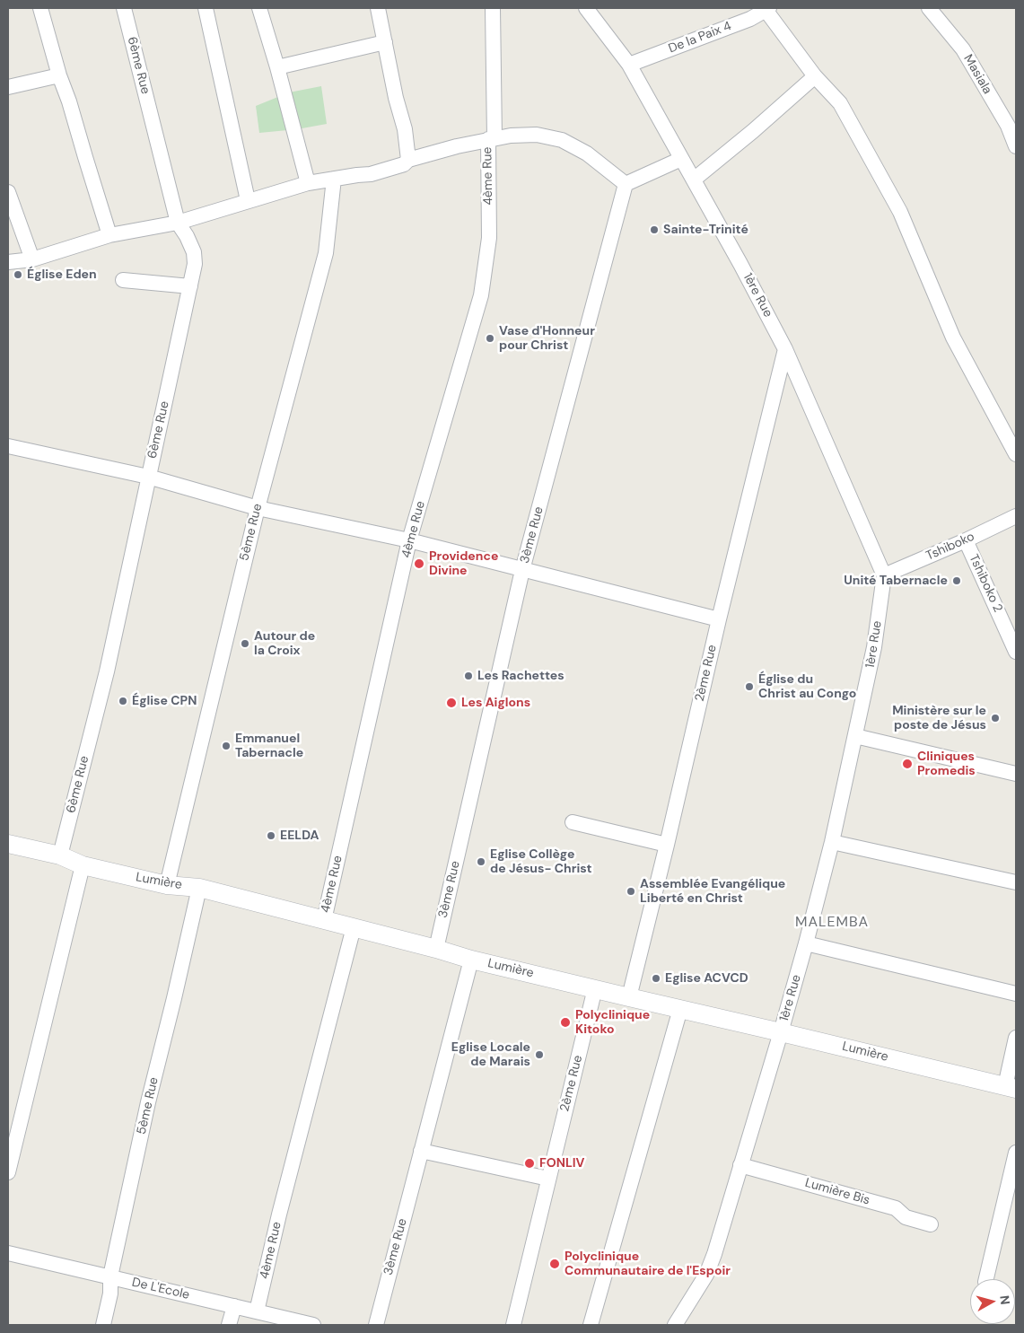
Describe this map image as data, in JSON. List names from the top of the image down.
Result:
{
  "streets": {
    "street": [
      "De la Paix 4",
      "6ème Rue",
      "Masiala",
      "4ème Rue",
      "1ère Rue",
      "5ème Rue",
      "3ème Rue",
      "Tshiboko",
      "Tshiboko 2",
      "2ème Rue",
      "Lumière",
      "Lumière Bis",
      "De L'Ecole"
    ]
  },
  "crossings": [
    ["De la Paix 4", "1ère Rue"],
    ["6ème Rue", "Lumière"],
    ["4ème Rue", "Lumière"],
    ["4ème Rue", "De L'Ecole"],
    ["1ère Rue", "Tshiboko"],
    ["1ère Rue", "2ème Rue"],
    ["1ère Rue", "Lumière"],
    ["1ère Rue", "Lumière Bis"],
    ["5ème Rue", "Lumière"],
    ["5ème Rue", "De L'Ecole"],
    ["3ème Rue", "Lumière"],
    ["Tshiboko", "Tshiboko 2"],
    ["2ème Rue", "Lumière"]
  ],
  "districts": ["MALEMBA"],
  "places": [
    "Sainte-Trinité",
    "Église Eden",
    "Vase d'Honneur pour Christ",
    "Providence Divine",
    "Unité Tabernacle",
    "Autour de la Croix",
    "Les Rachettes",
    "Église du Christ au Congo",
    "Église CPN",
    "Les Aiglons",
    "Ministère sur le poste de Jésus",
    "Emmanuel Tabernacle",
    "Cliniques Promedis",
    "EELDA",
    "Eglise Collège de Jésus- Christ",
    "Assemblée Evangélique Liberté en Christ",
    "Eglise ACVCD",
    "Polyclinique Kitoko",
    "Eglise Locale de Marais",
    "FONLIV",
    "Polyclinique Communautaire de l'Espoir"
  ],
  "north": "right"
}
